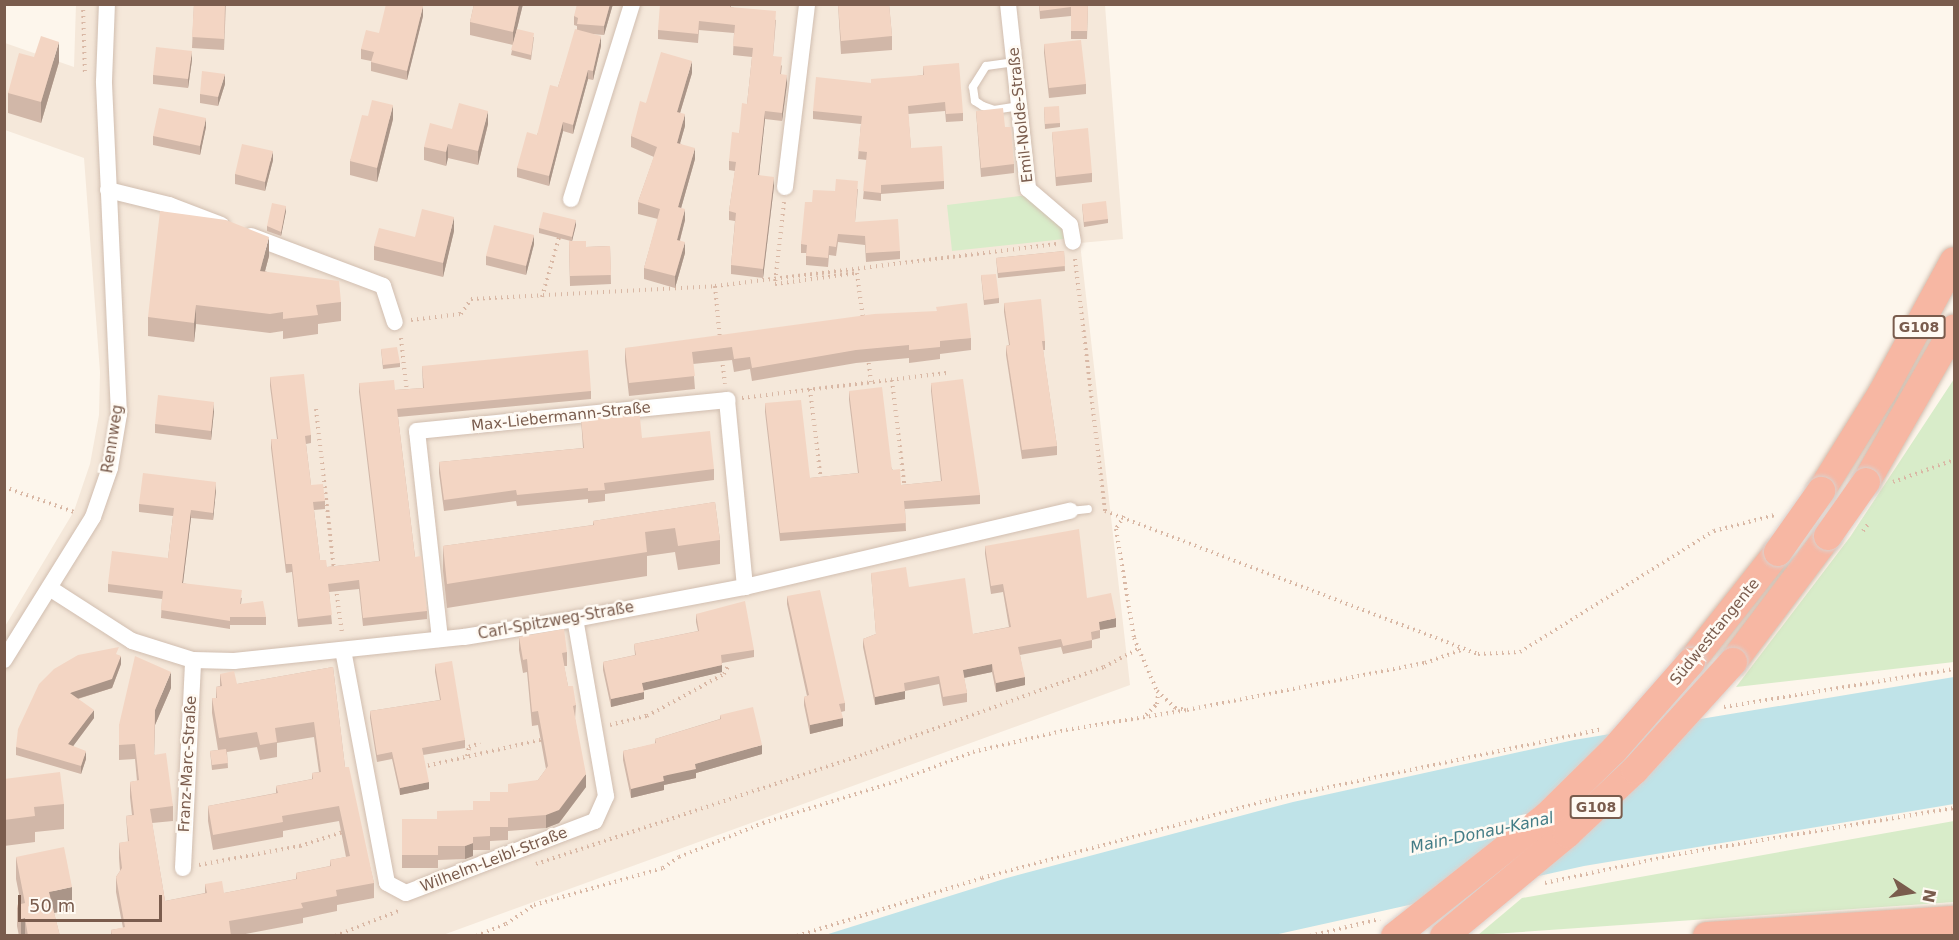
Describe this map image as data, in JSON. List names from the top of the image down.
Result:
{
  "streets": {
    "highway": ["G108", "Südwesttangente"],
    "street": [
      "Emil-Nolde-Straße",
      "Max-Liebermann-Straße",
      "Rennweg",
      "Carl-Spitzweg-Straße",
      "Franz-Marc-Straße",
      "Wilhelm-Leibl-Straße"
    ]
  },
  "crossings": [
    ["Rennweg", "Carl-Spitzweg-Straße"],
    ["Carl-Spitzweg-Straße", "Franz-Marc-Straße"],
    ["Carl-Spitzweg-Straße", "Wilhelm-Leibl-Straße"]
  ],
  "water": ["Main-Donau-Kanal"],
  "scale_bar": "50 m",
  "north": "right"
}
